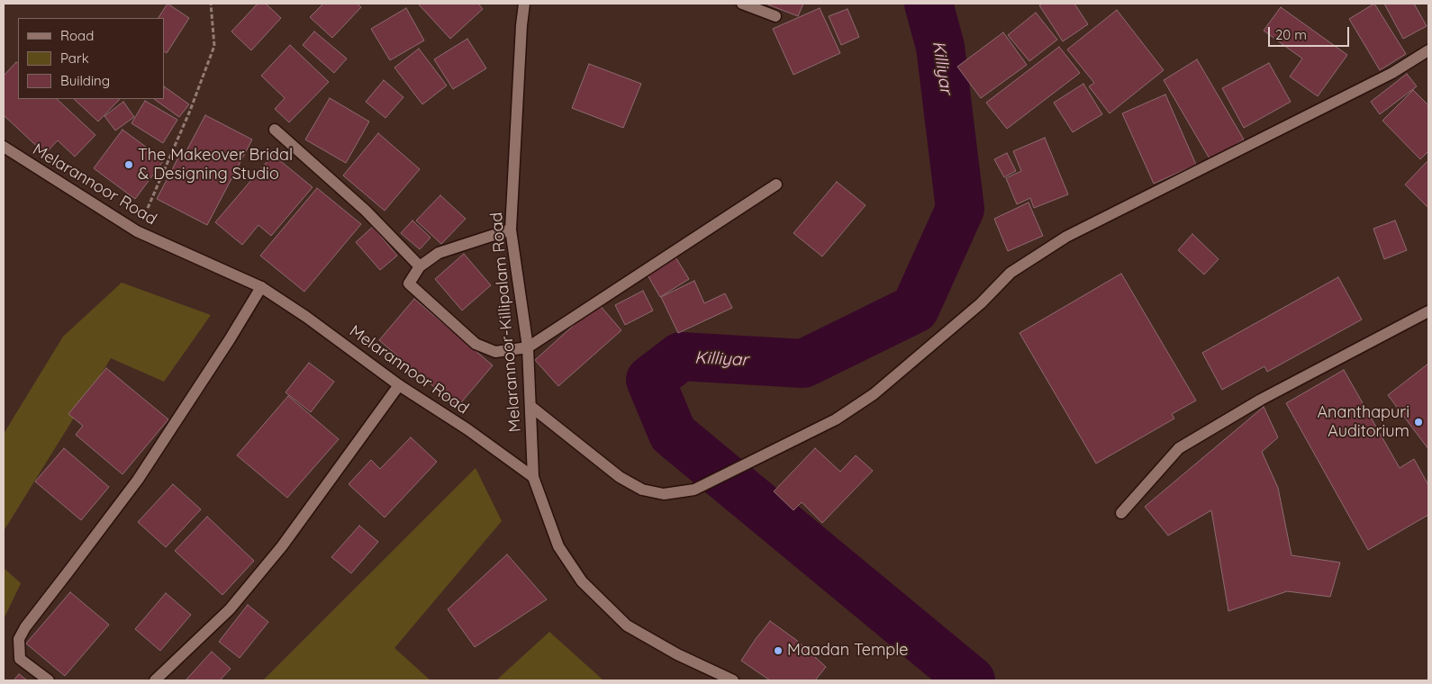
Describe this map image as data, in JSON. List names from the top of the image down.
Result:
{
  "streets": {
    "street": ["Melarannoor Road", "Melarannoor-Killipalam Road"]
  },
  "crossings": [
    ["Melarannoor Road", "Melarannoor-Killipalam Road"]
  ],
  "water": ["Killiyar"],
  "places": ["The Makeover Bridal & Designing Studio", "Ananthapuri Auditorium", "Maadan Temple"],
  "legend": ["Road", "Park", "Building"],
  "scale_bar": "20 m"
}
